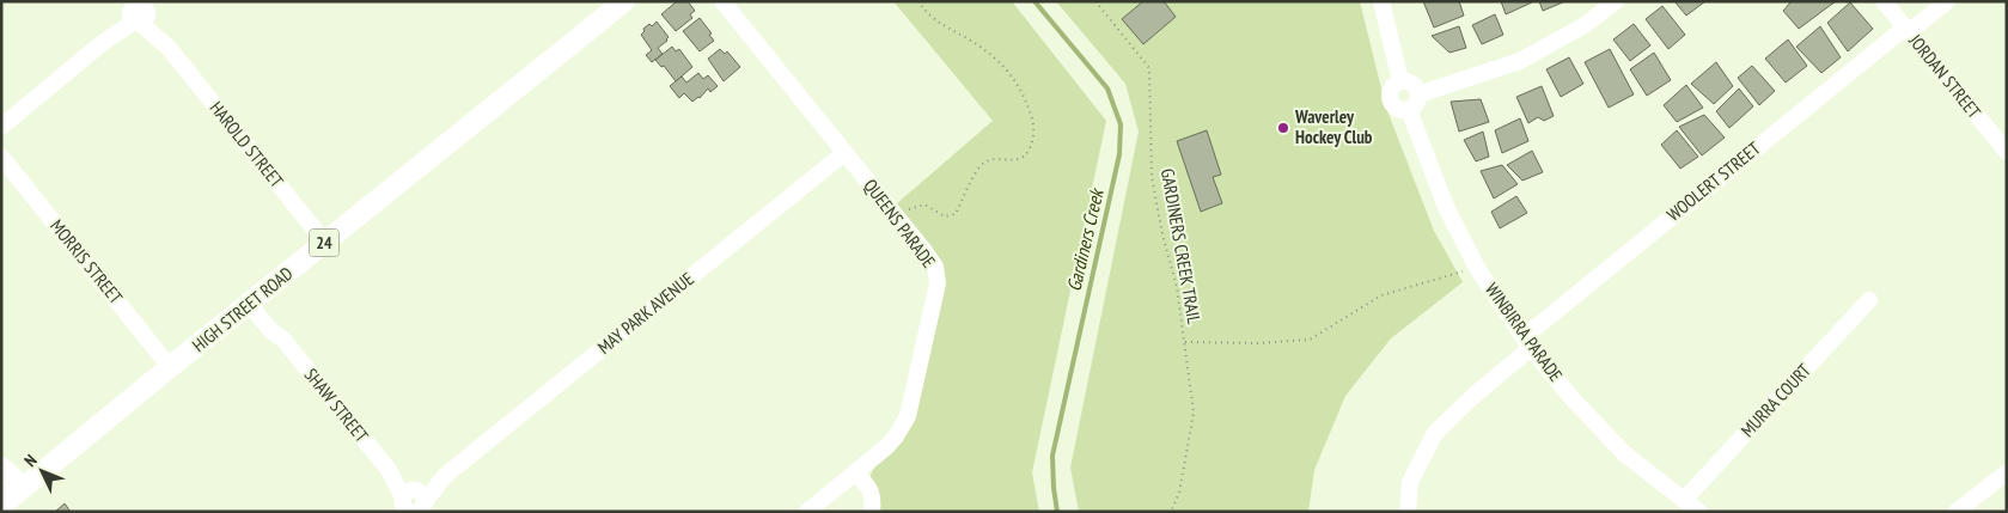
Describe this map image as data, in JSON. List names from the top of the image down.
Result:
{
  "streets": {
    "main road": ["24", "HIGH STREET ROAD"],
    "street": [
      "JORDAN STREET",
      "HAROLD STREET",
      "WOOLERT STREET",
      "QUEENS PARADE",
      "MORRIS STREET",
      "MAY PARK AVENUE",
      "WINBIRRA PARADE",
      "MURRA COURT",
      "SHAW STREET"
    ],
    "path": ["GARDINERS CREEK TRAIL"]
  },
  "crossings": [
    ["JORDAN STREET", "WOOLERT STREET"],
    ["HAROLD STREET", "HIGH STREET ROAD"],
    ["WOOLERT STREET", "WINBIRRA PARADE"],
    ["QUEENS PARADE", "MAY PARK AVENUE"],
    ["MORRIS STREET", "HIGH STREET ROAD"],
    ["HIGH STREET ROAD", "SHAW STREET"],
    ["MAY PARK AVENUE", "SHAW STREET"],
    ["WINBIRRA PARADE", "MURRA COURT"]
  ],
  "water": ["Gardiners Creek"],
  "places": ["Waverley Hockey Club"],
  "north": "top left"
}
